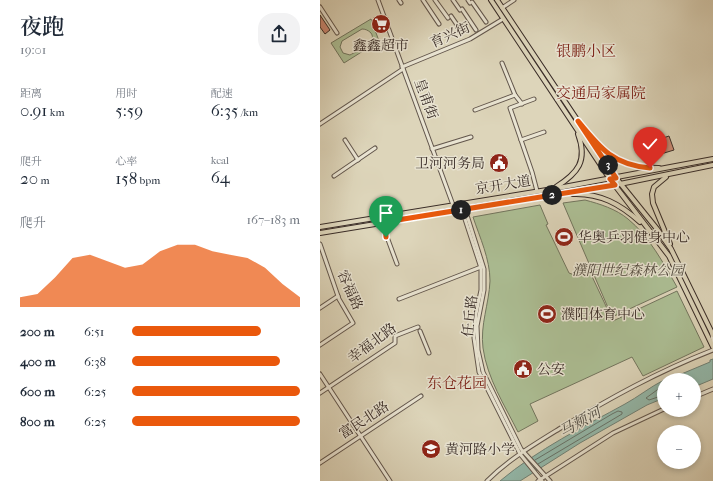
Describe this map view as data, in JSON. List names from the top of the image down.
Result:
{
  "streets": {
    "main road": ["京开大道"],
    "street": [
      "育兴街",
      "皇甫街",
      "容福路",
      "任丘路",
      "幸福北路",
      "富民北路"
    ]
  },
  "crossings": [
    ["育兴街", "皇甫街"],
    ["皇甫街", "京开大道"],
    ["京开大道", "任丘路"]
  ],
  "districts": ["银鹏小区", "交通局家属院", "东仓花园"],
  "water": ["马颊河"],
  "parks": ["濮阳世纪森林公园"],
  "places": {
    "supermarket": ["鑫鑫超市"],
    "public building": ["卫河河务局", "公安"],
    "sports": ["华奥乒羽健身中心", "濮阳体育中心"],
    "school or university": ["黄河路小学"]
  },
  "page": {
    "heading": ["夜跑", "19:01"],
    "stats": [
      ["距离", "0.91 km"],
      ["用时", "5:59"],
      ["配速", "6:35 /km"],
      ["爬升", "20 m"],
      ["心率", "158 bpm"],
      ["kcal", "64"]
    ],
    "pins": ["3", "2", "1"],
    "chart": ["爬升", "167–183 m"],
    "list": [
      {
        "name": "200 m",
        "note": "6:51"
      },
      {
        "name": "400 m",
        "note": "6:38"
      },
      {
        "name": "600 m",
        "note": "6:25"
      },
      {
        "name": "800 m",
        "note": "6:25"
      }
    ],
    "map_buttons": ["+", "−"]
  }
}
